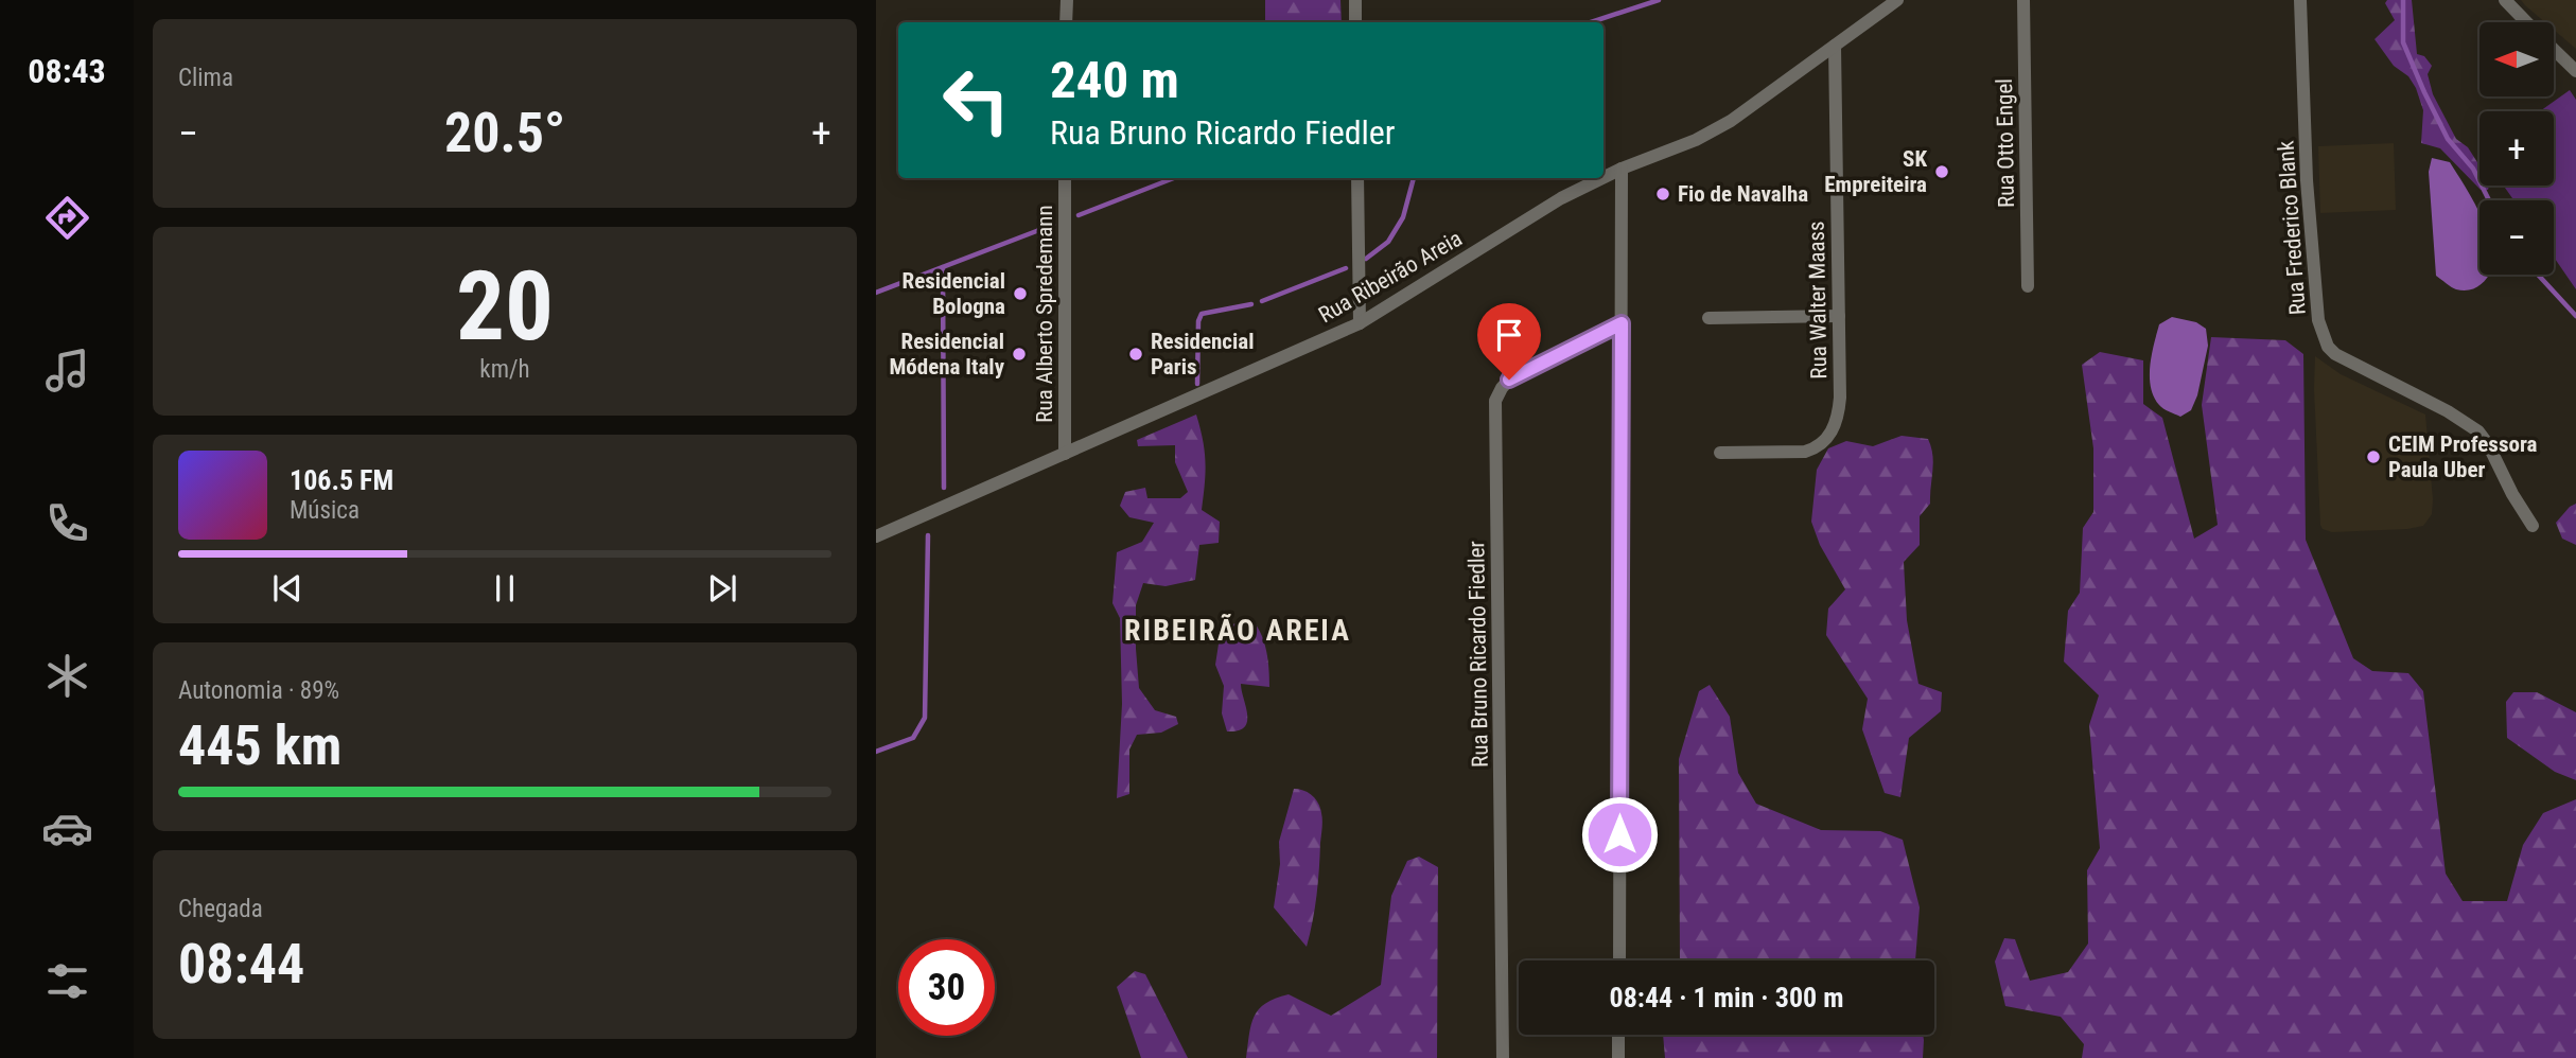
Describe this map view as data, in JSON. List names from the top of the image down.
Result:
{
  "streets": {
    "street": [
      "Rua Otto Engel",
      "Rua Frederico Blank",
      "Rua Ribeirão Areia",
      "Rua Walter Maass",
      "Rua Alberto Spredemann",
      "Rua Bruno Ricardo Fiedler"
    ]
  },
  "crossings": [
    ["Rua Ribeirão Areia", "Rua Walter Maass"],
    ["Rua Ribeirão Areia", "Rua Alberto Spredemann"]
  ],
  "districts": ["RIBEIRÃO AREIA"],
  "places": [
    "SK Empreiteira",
    "Fio de Navalha",
    "Residencial Bologna",
    "Residencial Módena Italy",
    "Residencial Paris",
    "CEIM Professora Paula Uber"
  ],
  "north": "left",
  "page": {
    "tabs": "08:43",
    "tile": [
      "Clima",
      ["20", "km/h"],
      ["Autonomia · 89%", "445 km"],
      ["Chegada", "08:44"]
    ],
    "map_buttons": ["+", "−"],
    "turn": ["240 m", "Rua Bruno Ricardo Fiedler"],
    "heat": ["−", "20.5°", "+"],
    "song": ["106.5 FM", "Música"],
    "limit": "30",
    "trip": "08:44 · 1 min · 300 m"
  }
}
